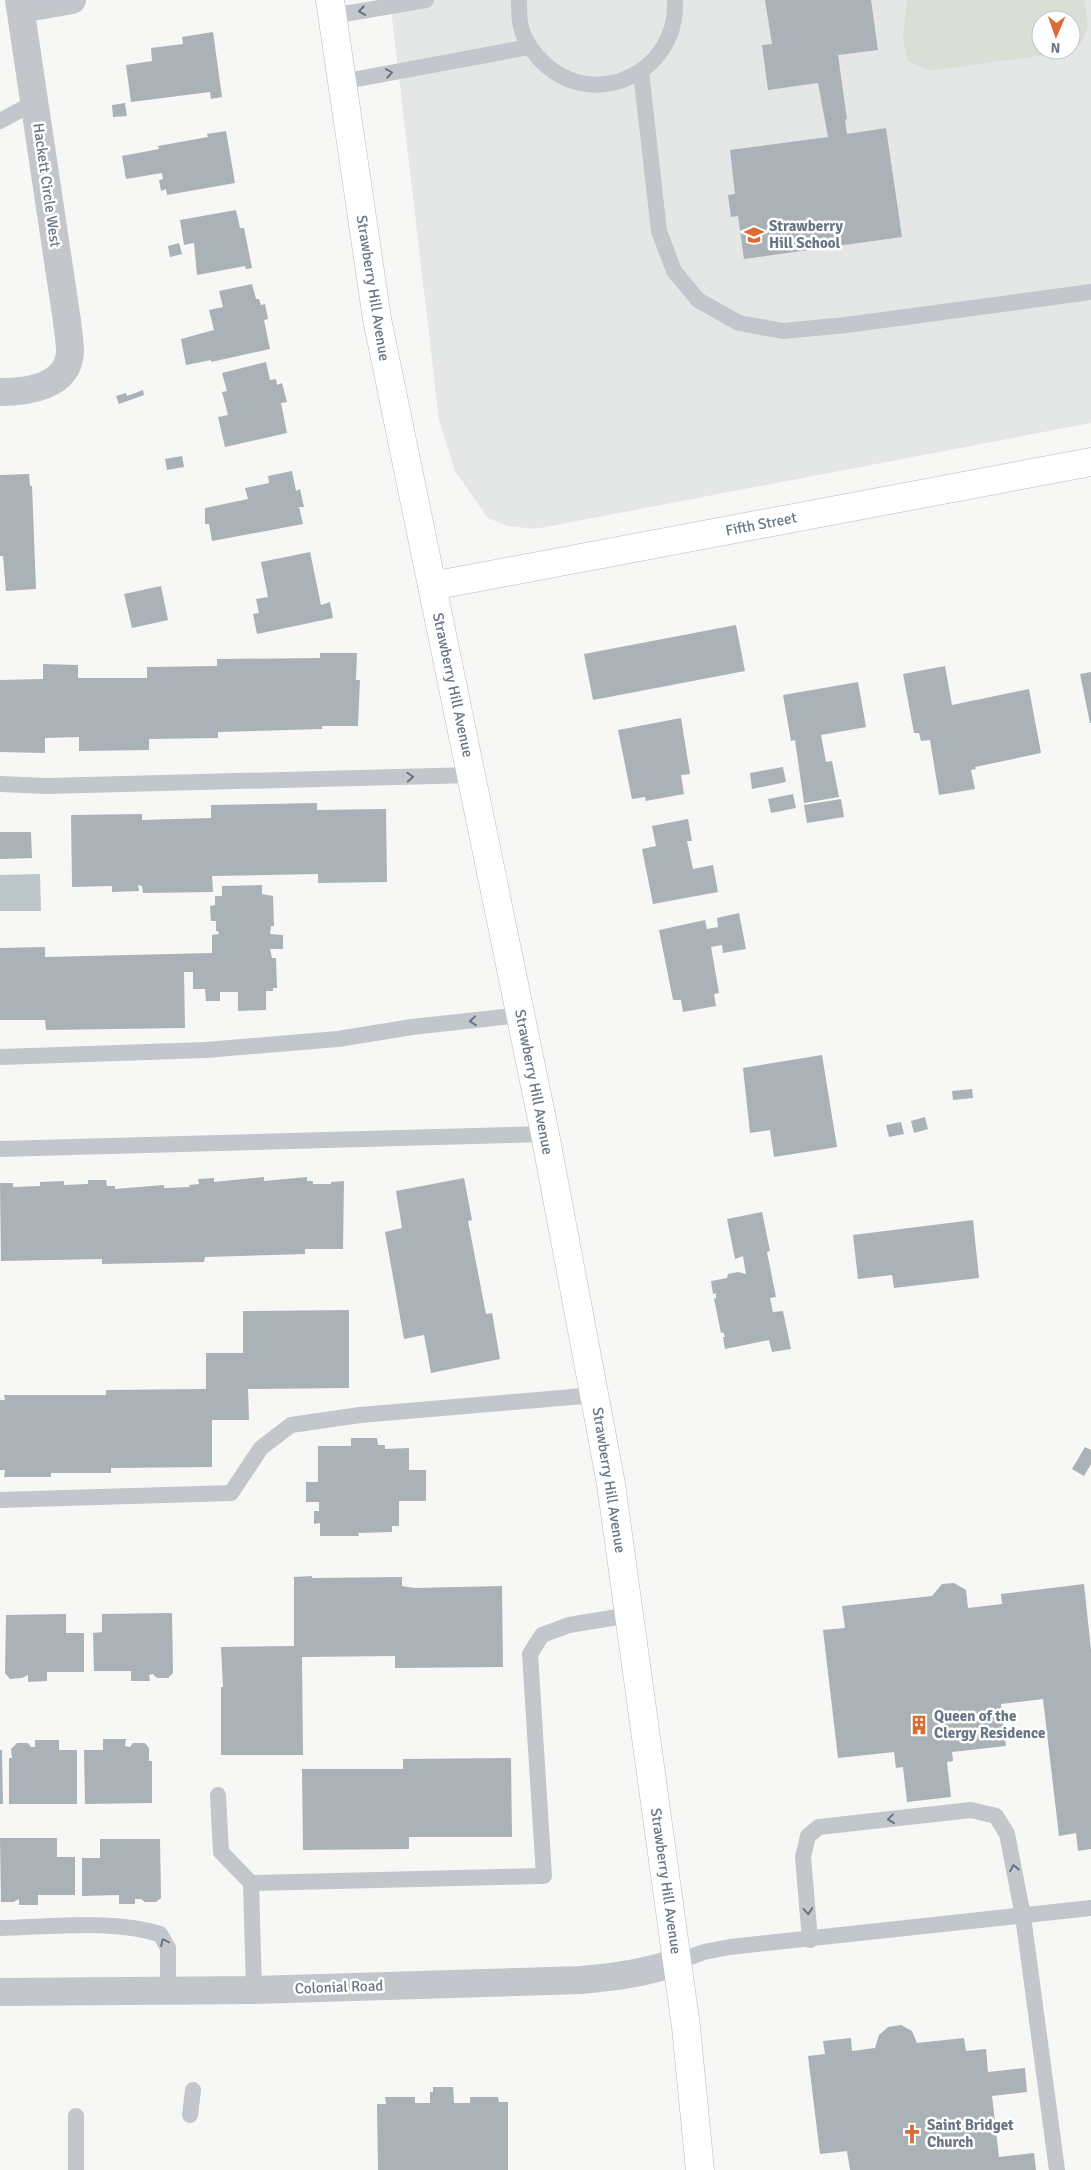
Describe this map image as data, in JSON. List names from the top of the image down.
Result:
{
  "streets": {
    "main road": ["Strawberry Hill Avenue", "Fifth Street"],
    "street": ["Hackett Circle West", "Colonial Road"]
  },
  "crossings": [
    ["Strawberry Hill Avenue", "Fifth Street"],
    ["Strawberry Hill Avenue", "Colonial Road"]
  ],
  "places": {
    "school or university": ["Strawberry Hill School"],
    "building": ["Queen of the Clergy Residence"],
    "church": ["Saint Bridget Church"]
  },
  "north": "bottom"
}
